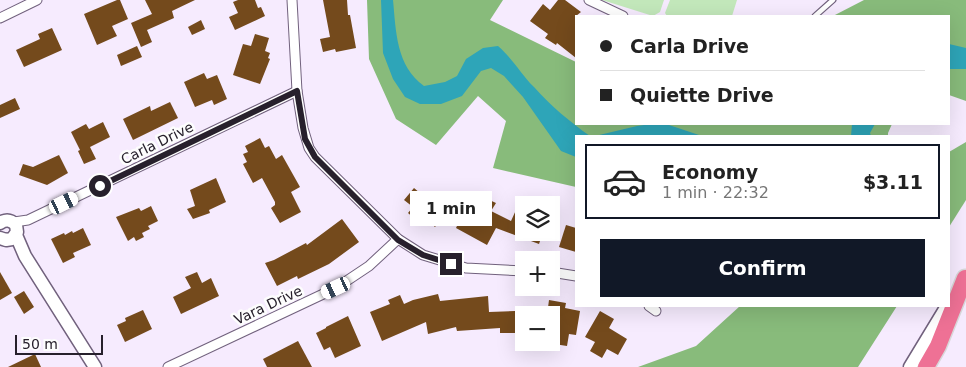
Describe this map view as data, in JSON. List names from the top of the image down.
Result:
{
  "streets": {
    "street": ["Carla Drive", "Vara Drive"]
  },
  "scale_bar": "50 m",
  "page": {
    "banner": ["Carla Drive", "Quiette Drive"],
    "list": [
      {
        "name": "Economy",
        "note": "1 min · 22:32",
        "value": "$3.11"
      }
    ],
    "bubble": "1 min",
    "map_buttons": ["+", "−"],
    "buttons": "Confirm",
    "scale": "50 m"
  }
}
